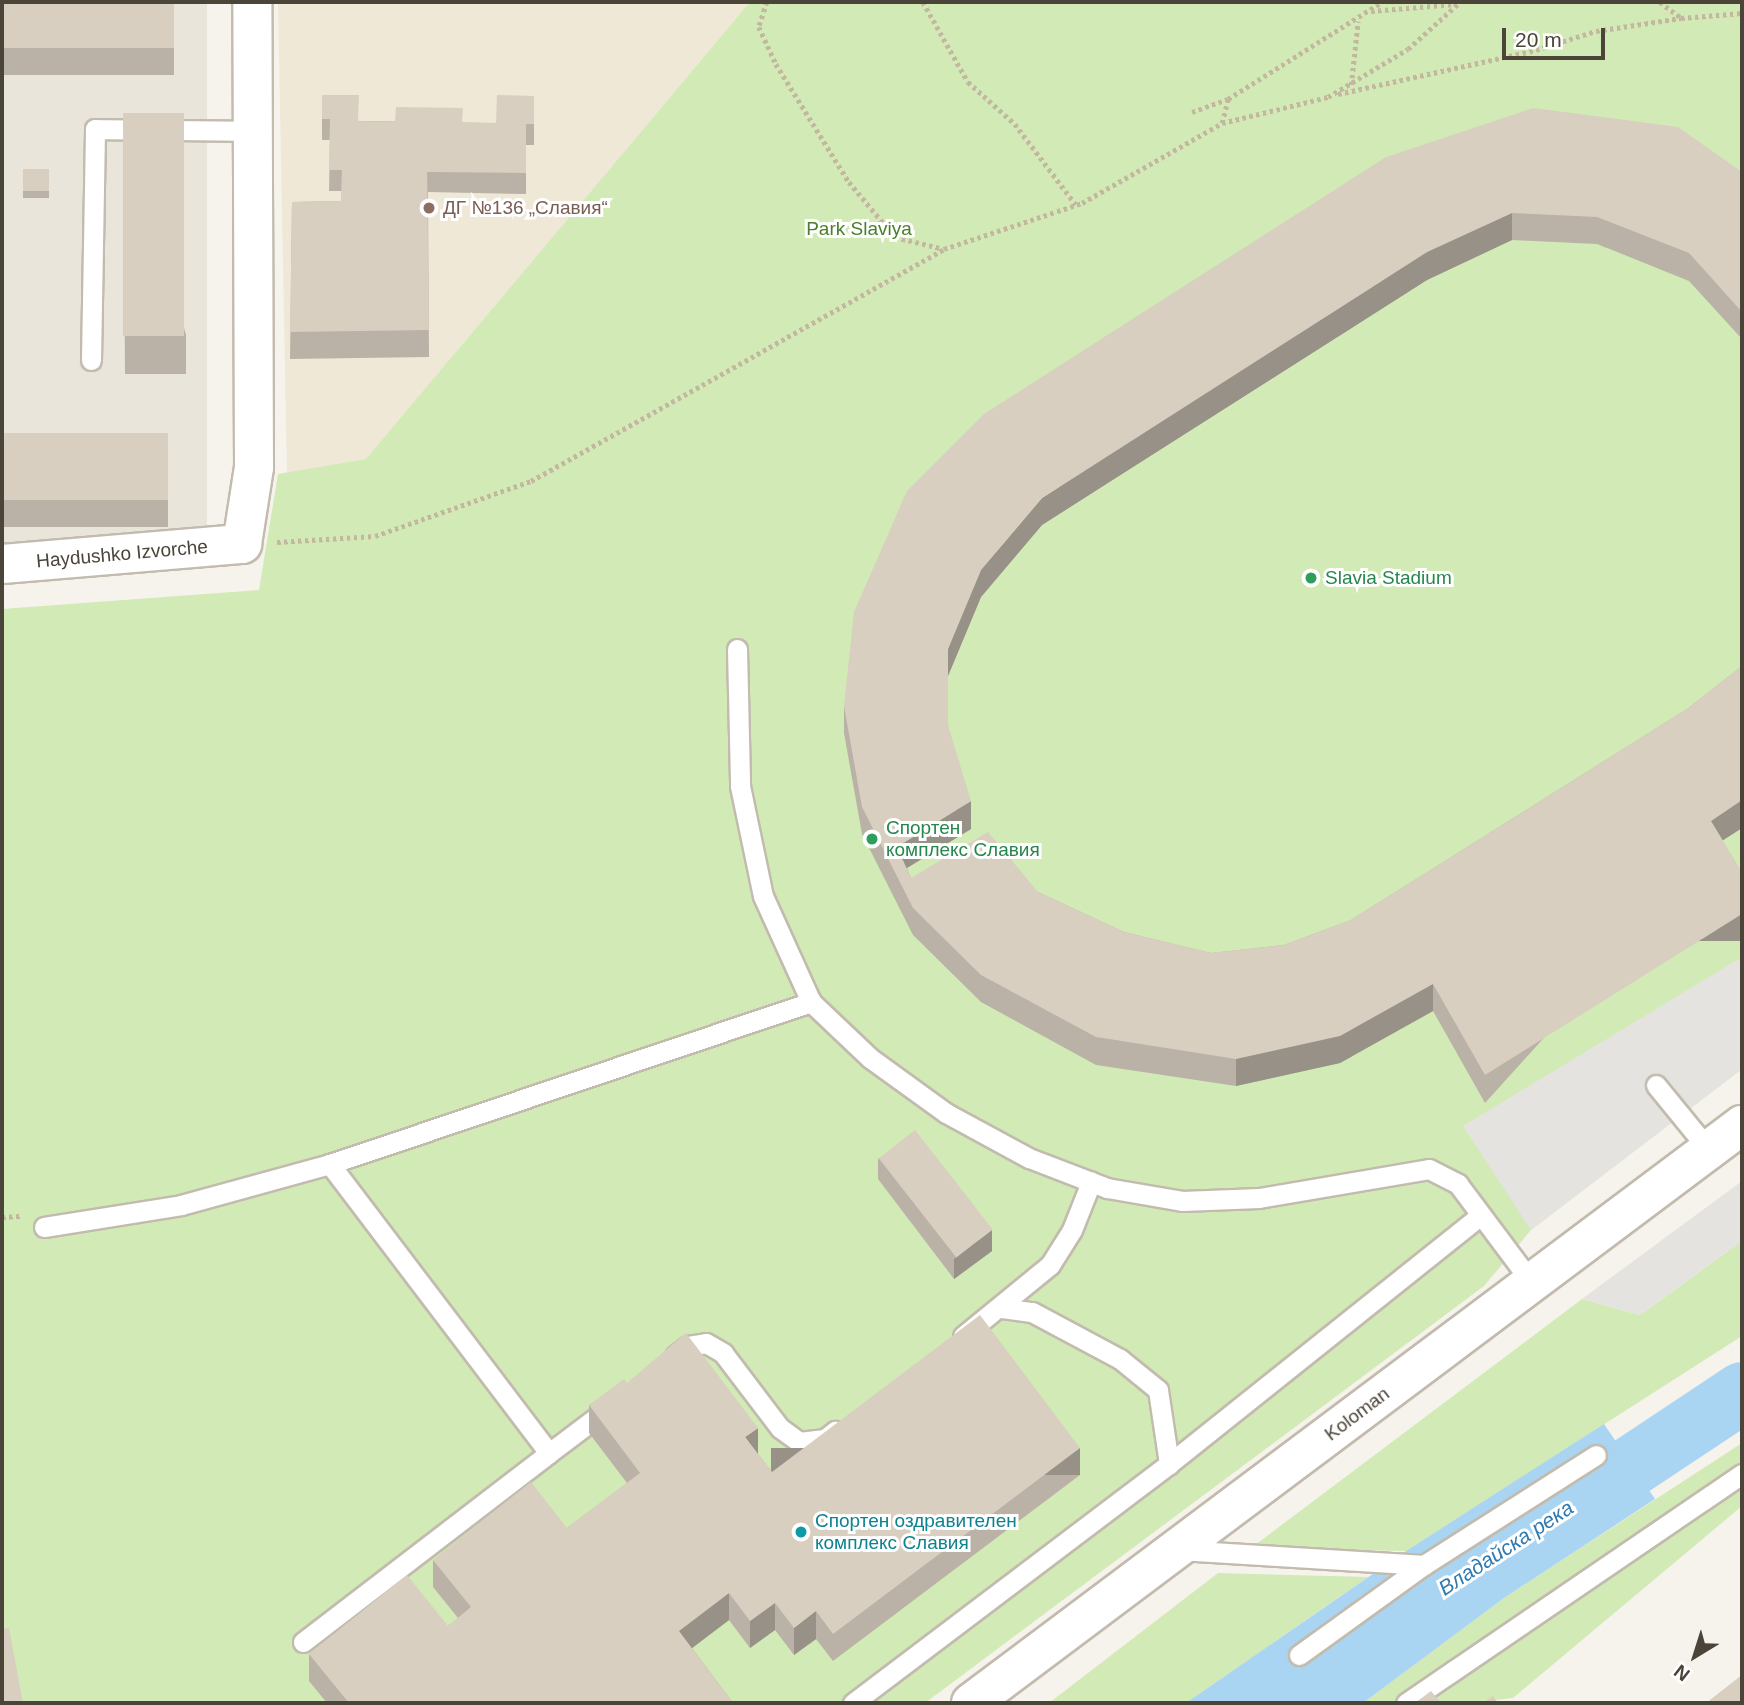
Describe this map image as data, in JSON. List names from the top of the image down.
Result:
{
  "streets": {
    "street": ["Haydushko Izvorche", "Koloman"]
  },
  "water": ["Владайска река"],
  "parks": ["Park Slaviya"],
  "places": [
    "ДГ №136 „Славия“",
    "Slavia Stadium",
    "Спортен комплекс Славия",
    "Спортен оздравителен комплекс Славия"
  ],
  "scale_bar": "20 m",
  "north": "bottom left"
}
